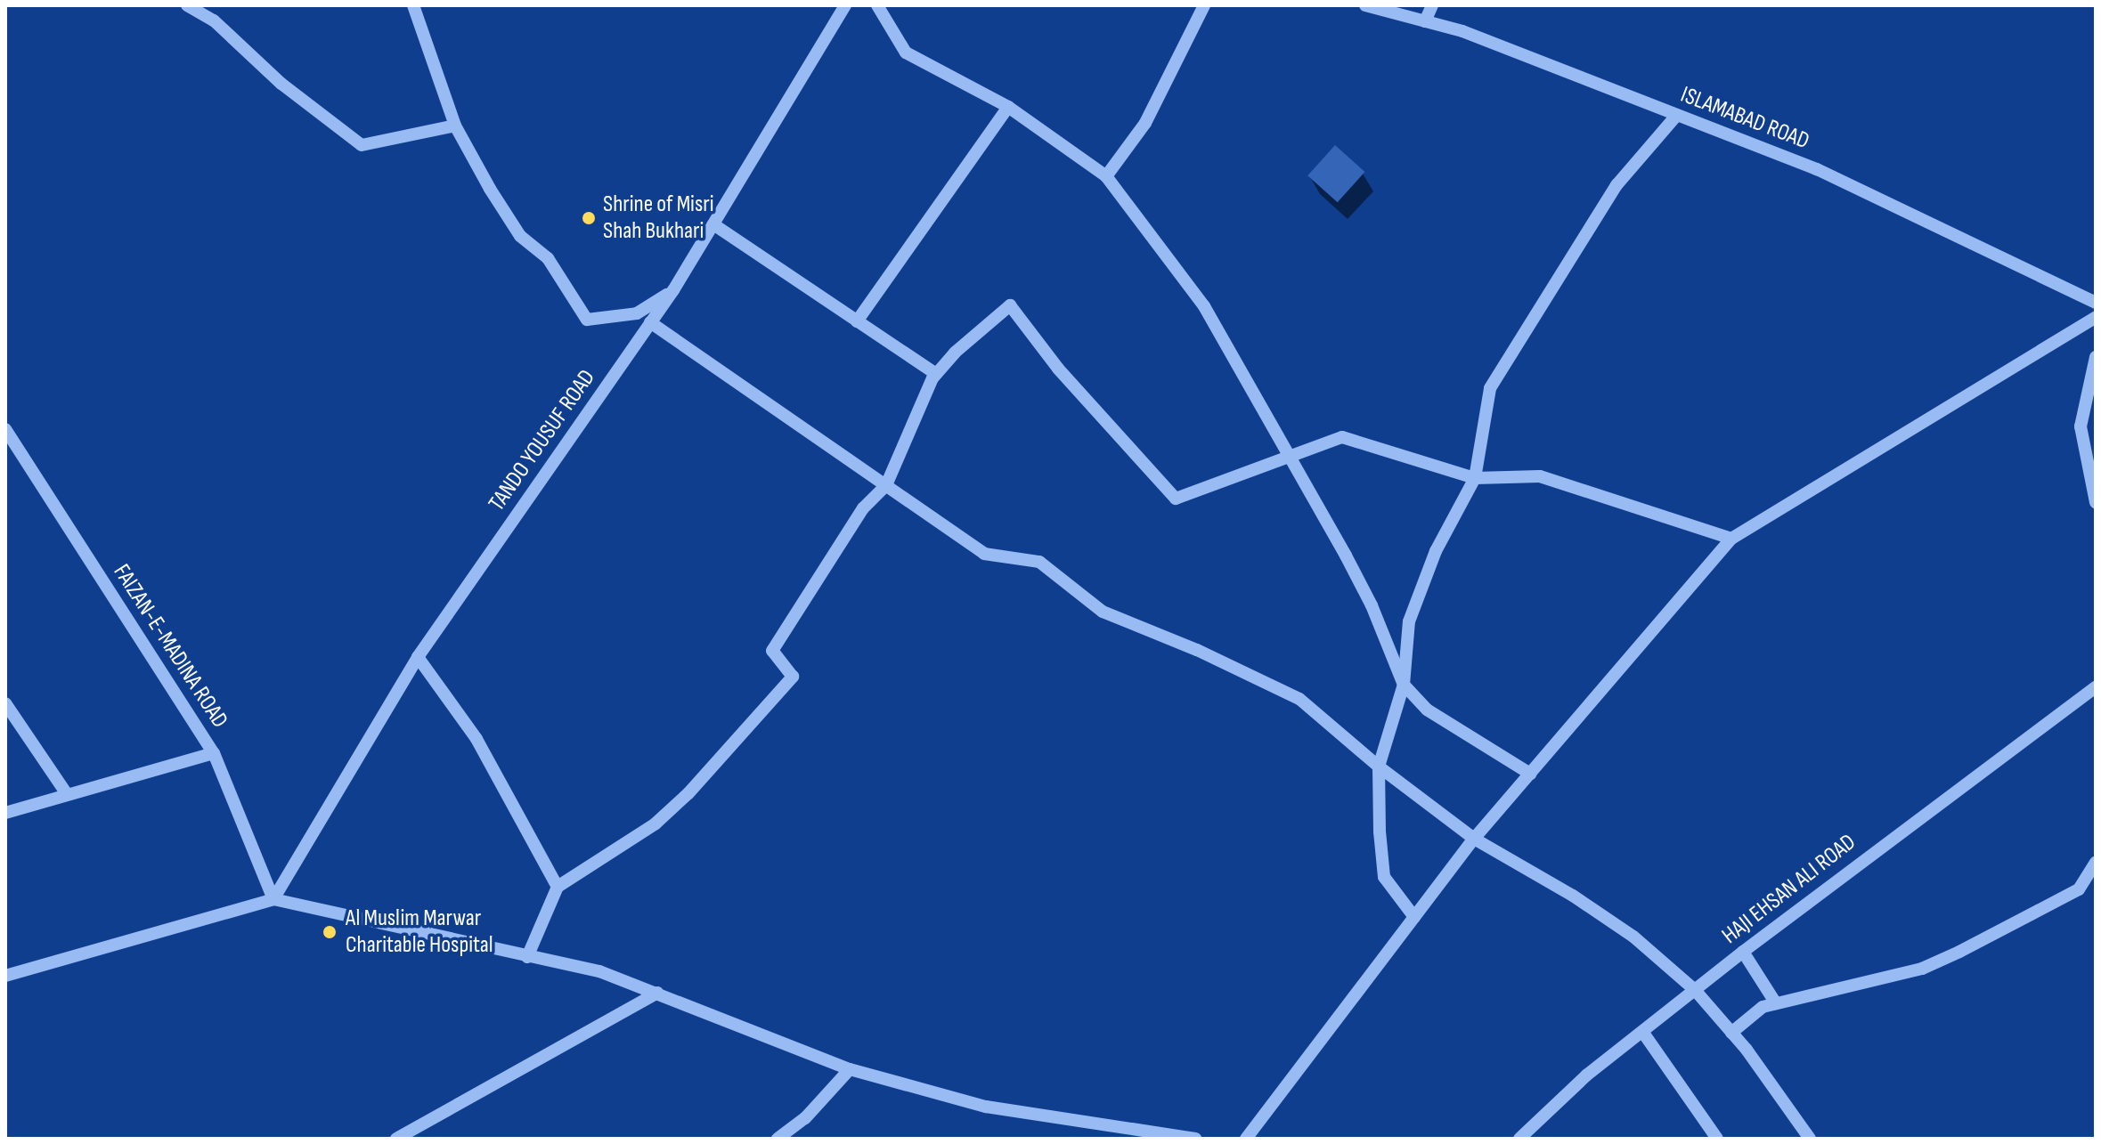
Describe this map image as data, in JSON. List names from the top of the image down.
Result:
{
  "streets": {
    "street": [
      "ISLAMABAD ROAD",
      "TANDO YOUSUF ROAD",
      "FAIZAN-E-MADINA ROAD",
      "HAJI EHSAN ALI ROAD"
    ]
  },
  "crossings": [
    ["TANDO YOUSUF ROAD", "FAIZAN-E-MADINA ROAD"]
  ],
  "places": ["Shrine of Misri Shah Bukhari", "Al Muslim Marwar Charitable Hospital"]
}
